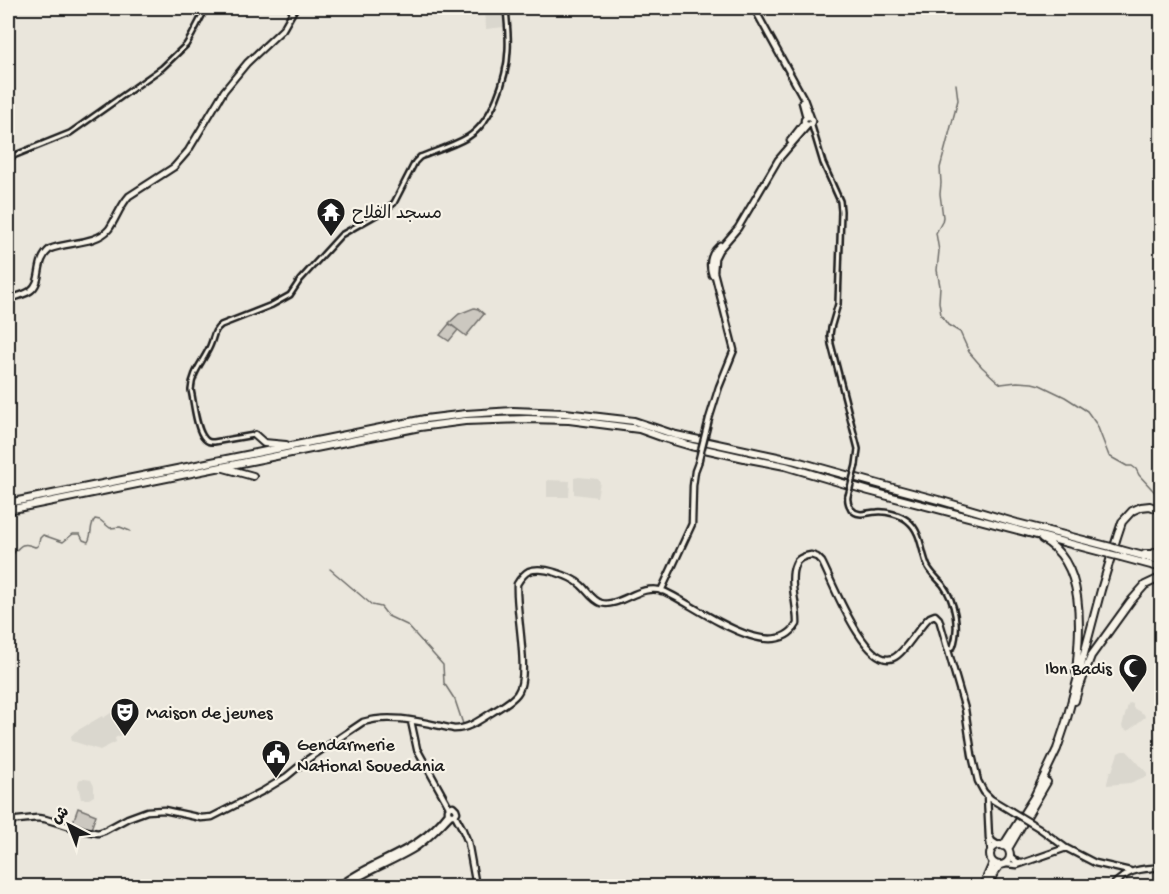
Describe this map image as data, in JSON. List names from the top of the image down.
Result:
{
  "places": {
    "temple": ["مسجد الفلاح"],
    "mosque": ["Ibn Badis"],
    "theatre": ["Maison de jeunes"],
    "public building": ["Gendarmerie National Souedania"]
  },
  "north": "top left"
}
